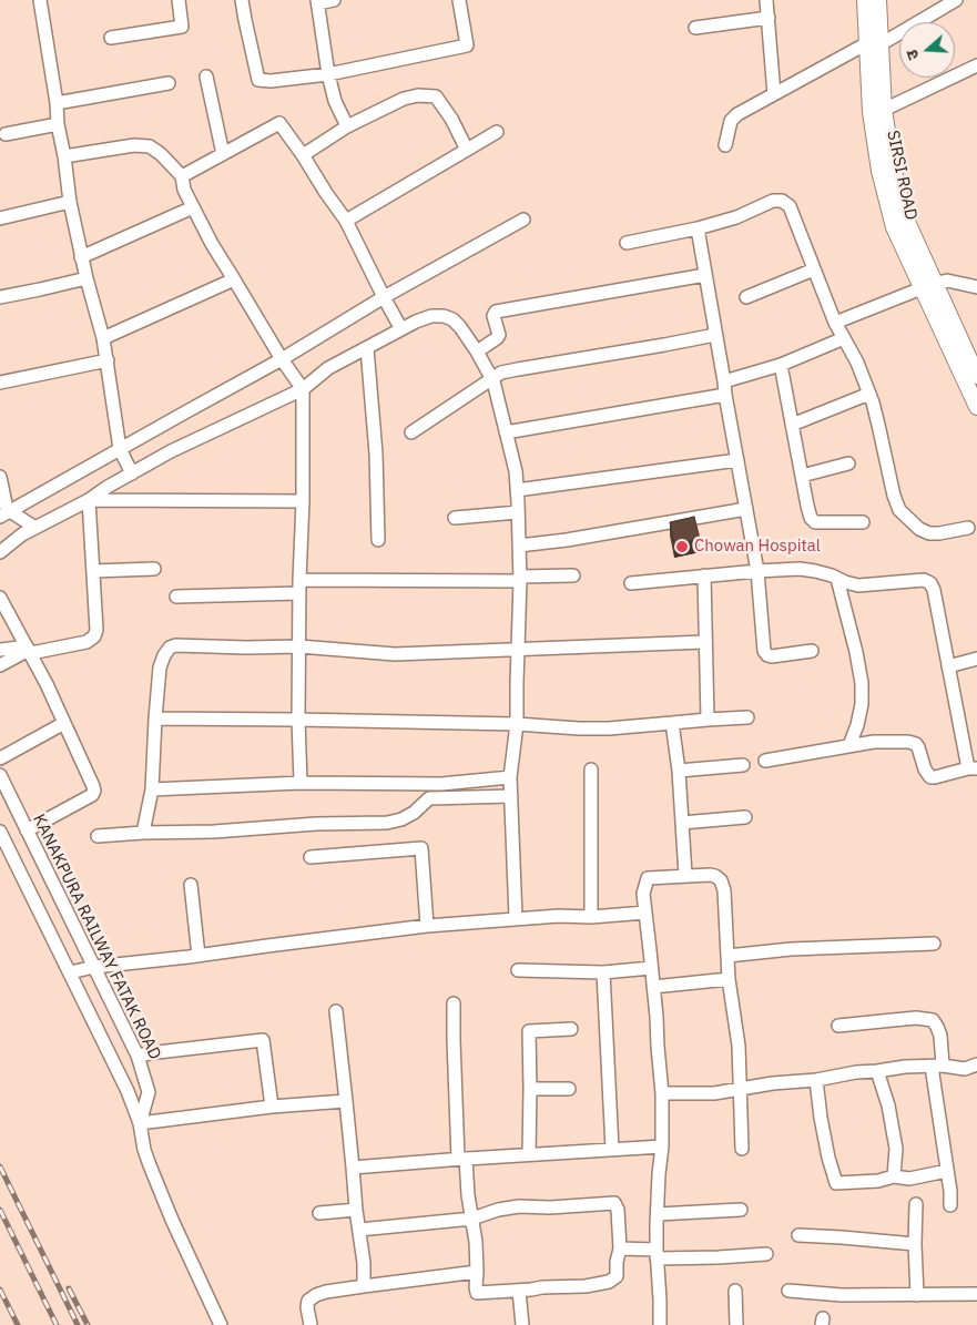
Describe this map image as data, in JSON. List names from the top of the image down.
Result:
{
  "streets": {
    "main road": ["SIRSI ROAD"],
    "street": ["KANAKPURA RAILWAY FATAK ROAD"]
  },
  "places": ["Chowan Hospital"],
  "north": "left"
}
